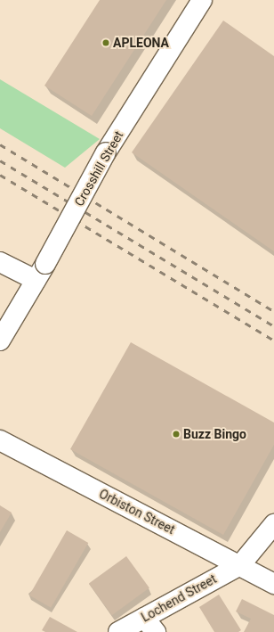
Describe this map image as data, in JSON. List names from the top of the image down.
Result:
{
  "streets": {
    "street": ["Crosshill Street", "Orbiston Street", "Lochend Street"]
  },
  "crossings": [
    ["Orbiston Street", "Lochend Street"]
  ],
  "places": ["APLEONA", "Buzz Bingo"]
}
